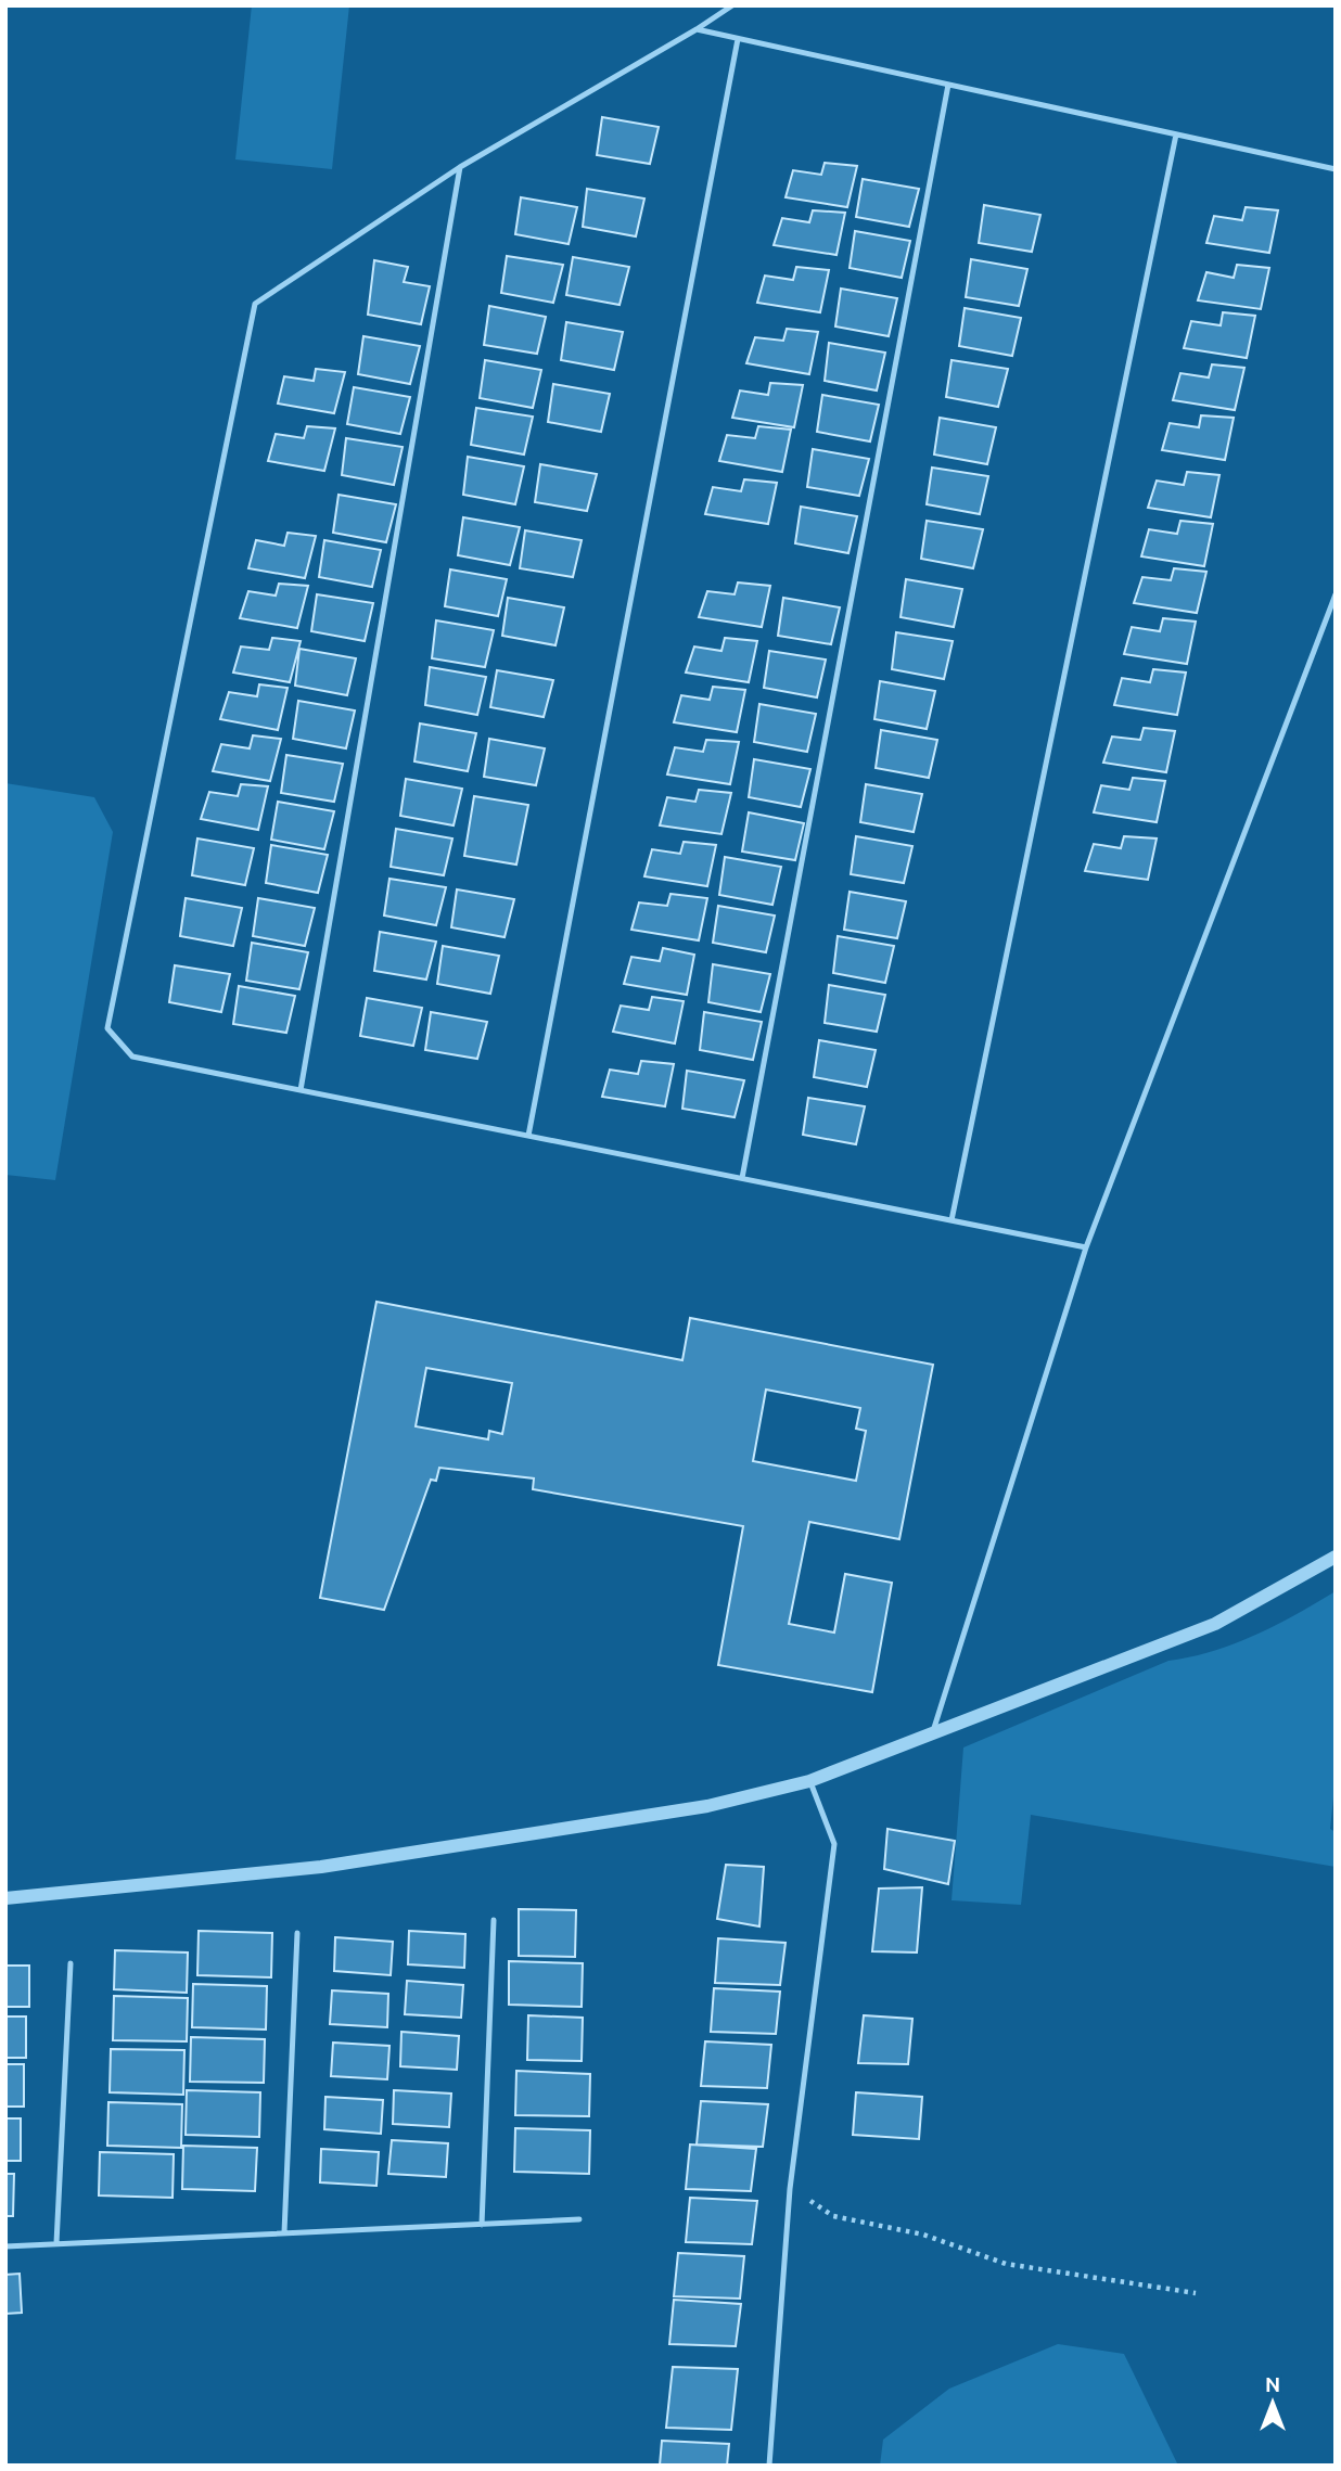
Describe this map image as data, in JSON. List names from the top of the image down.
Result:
{
  "north": "top"
}
